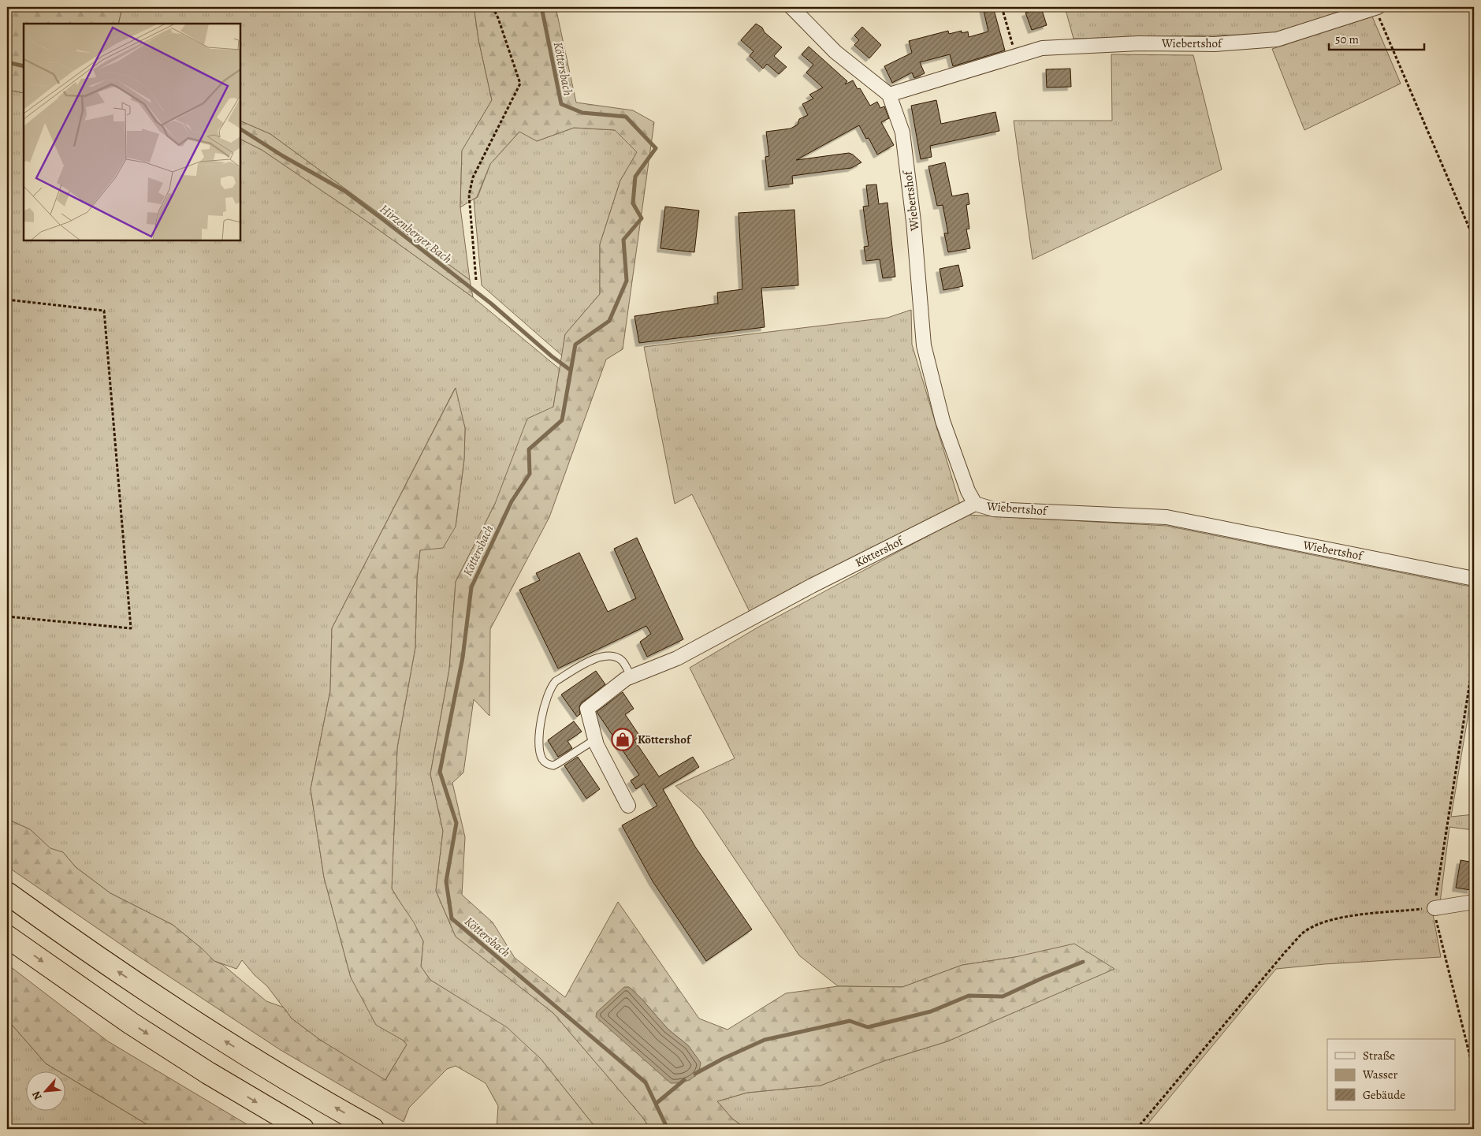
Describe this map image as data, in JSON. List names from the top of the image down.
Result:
{
  "streets": {
    "street": ["Wiebertshof", "Köttershof"]
  },
  "crossings": [
    ["Wiebertshof", "Köttershof"]
  ],
  "water": ["Köttersbach", "Hirzenberger Bach"],
  "places": {
    "shop": ["Köttershof"]
  },
  "legend": ["Straße", "Wasser", "Gebäude"],
  "scale_bar": "50 m",
  "north": "bottom left"
}
